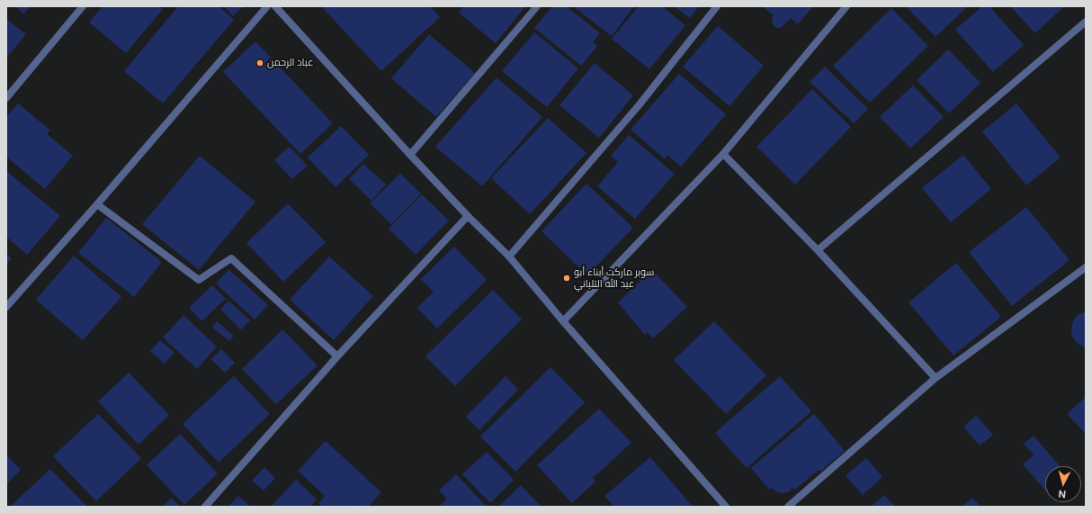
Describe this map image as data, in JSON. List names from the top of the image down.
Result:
{
  "places": ["عباد الرحمن", "سوبر ماركت أبناء أبو عبد الله التلباني"],
  "north": "bottom"
}
